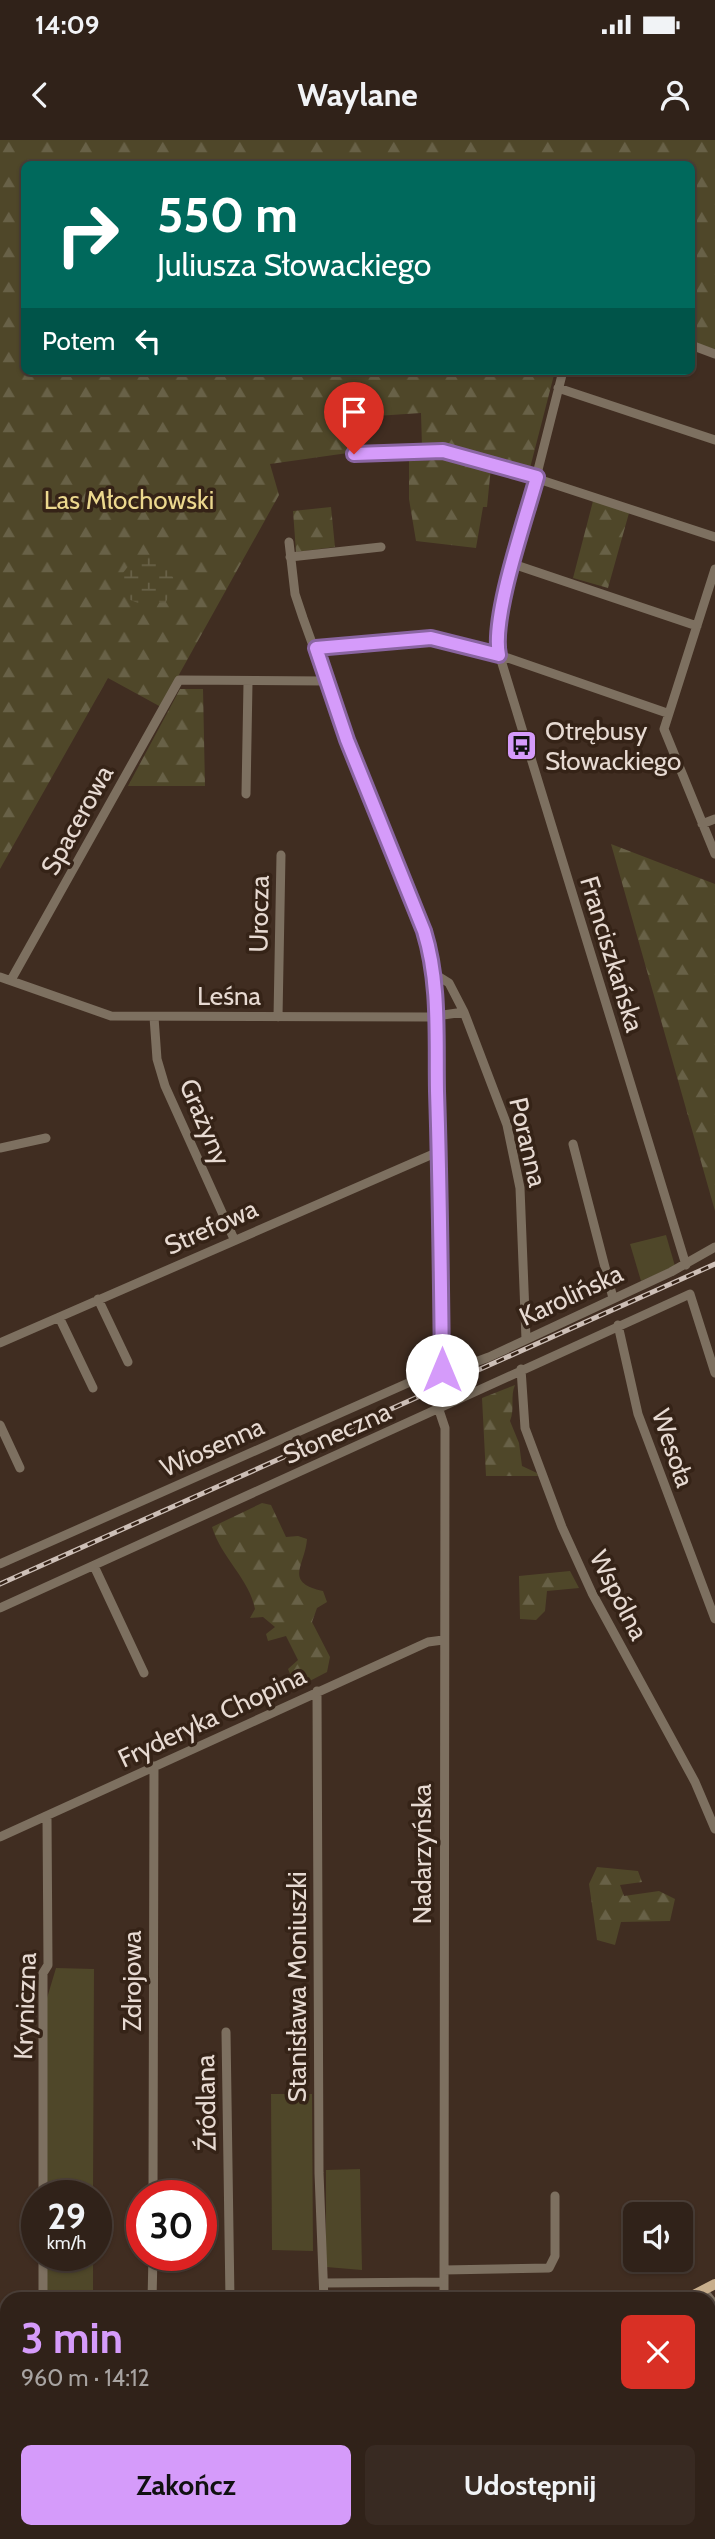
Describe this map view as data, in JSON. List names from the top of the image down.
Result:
{
  "streets": {
    "street": [
      "Spacerowa",
      "Urocza",
      "Franciszkańska",
      "Leśna",
      "Grażyny",
      "Poranna",
      "Strefowa",
      "Karolińska",
      "Słoneczna",
      "Wiosenna",
      "Wesoła",
      "Wspólna",
      "Fryderyka Chopina",
      "Nadarzyńska",
      "Zdrojowa",
      "Stanisława Moniuszki",
      "Kryniczna",
      "Źródlana"
    ]
  },
  "crossings": [
    ["Spacerowa", "Leśna"],
    ["Urocza", "Leśna"],
    ["Franciszkańska", "Karolińska"],
    ["Leśna", "Grażyny"],
    ["Leśna", "Poranna"],
    ["Grażyny", "Strefowa"],
    ["Poranna", "Karolińska"],
    ["Karolińska", "Wiosenna"],
    ["Słoneczna", "Wesoła"],
    ["Słoneczna", "Wspólna"],
    ["Słoneczna", "Nadarzyńska"],
    ["Fryderyka Chopina", "Nadarzyńska"],
    ["Fryderyka Chopina", "Zdrojowa"],
    ["Fryderyka Chopina", "Stanisława Moniuszki"],
    ["Fryderyka Chopina", "Kryniczna"]
  ],
  "parks": ["Las Młochowski"],
  "places": {
    "bus stop": ["Otrębusy Słowackiego"]
  },
  "page": {
    "status": "14:09",
    "header": "Waylane",
    "turn": ["550 m", "Juliusza Słowackiego"],
    "then": "Potem",
    "speed": "29 km/h",
    "limit": "30",
    "heading": ["3 min", "960 m · 14:12"],
    "buttons": ["Zakończ", "Udostępnij"]
  }
}
